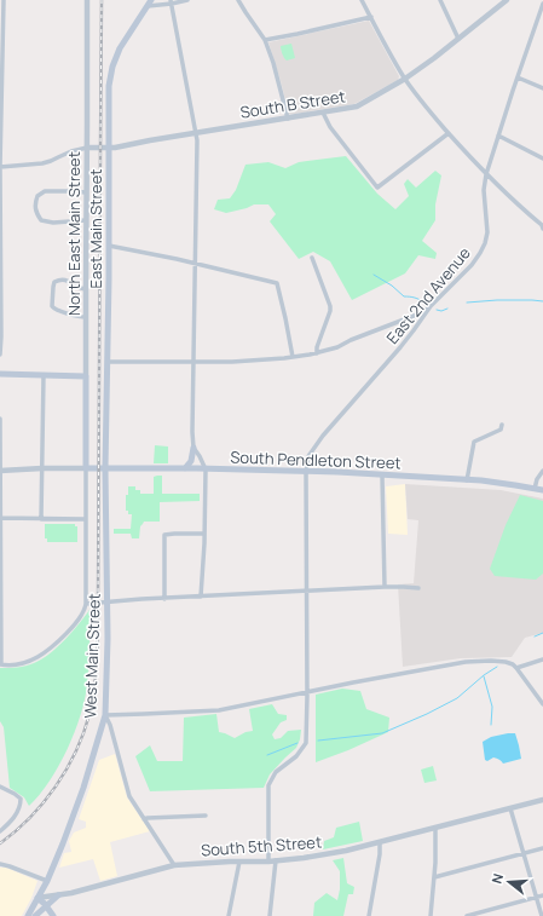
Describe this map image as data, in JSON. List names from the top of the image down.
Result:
{
  "streets": {
    "main road": [
      "East Main Street",
      "North East Main Street",
      "South Pendleton Street",
      "West Main Street"
    ],
    "street": ["South B Street", "East 2nd Avenue", "South 5th Street"]
  },
  "crossings": [
    ["South B Street", "East Main Street"],
    ["South B Street", "North East Main Street"],
    ["East Main Street", "South Pendleton Street"],
    ["East Main Street", "West Main Street"],
    ["North East Main Street", "South Pendleton Street"],
    ["East 2nd Avenue", "South Pendleton Street"],
    ["East 2nd Avenue", "South 5th Street"],
    ["South Pendleton Street", "West Main Street"],
    ["West Main Street", "South 5th Street"]
  ],
  "north": "left"
}
